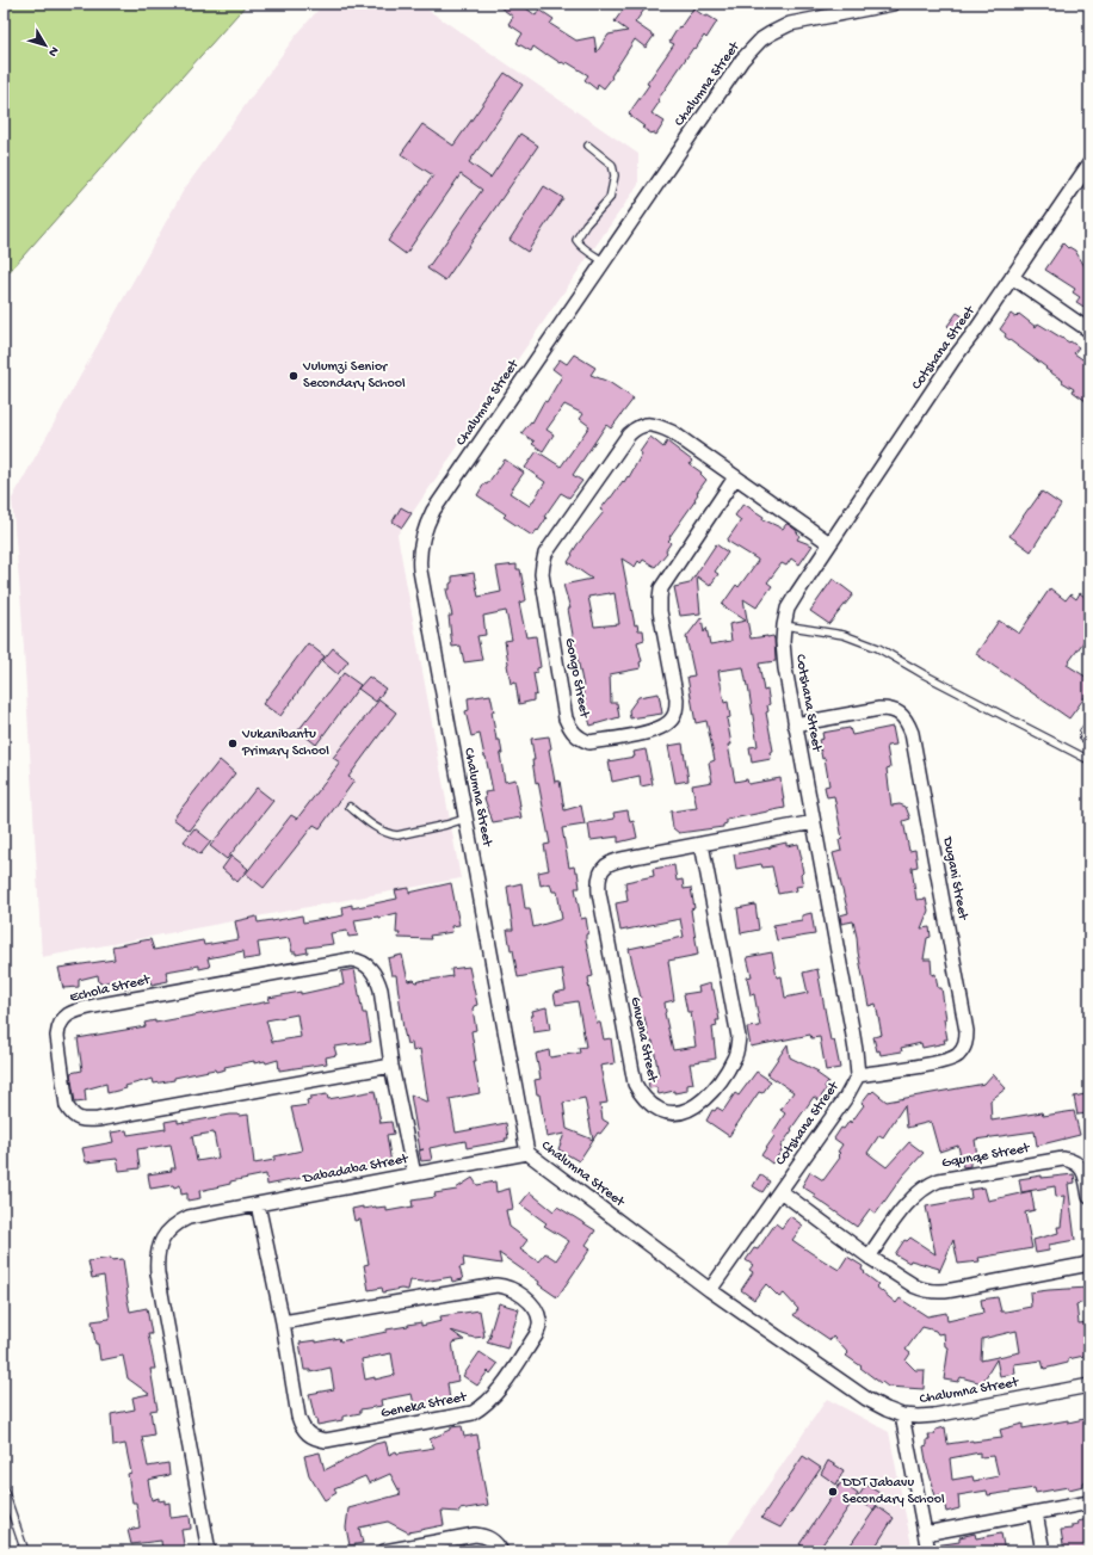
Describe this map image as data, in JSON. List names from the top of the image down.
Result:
{
  "streets": {
    "street": [
      "Chalumna Street",
      "Cotshana Street",
      "Gongo Street",
      "Dugani Street",
      "Echola Street",
      "Gnuena Street",
      "Gqunqe Street",
      "Dabadaba Street",
      "Geneka Street"
    ]
  },
  "crossings": [
    ["Chalumna Street", "Cotshana Street"],
    ["Chalumna Street", "Dabadaba Street"],
    ["Cotshana Street", "Gongo Street"],
    ["Cotshana Street", "Dugani Street"],
    ["Cotshana Street", "Gnuena Street"],
    ["Echola Street", "Dabadaba Street"],
    ["Dabadaba Street", "Geneka Street"]
  ],
  "places": ["Vulumzi Senior Secondary School", "Vukanibantu Primary School", "DDT Jabavu Secondary School"],
  "north": "bottom right"
}
